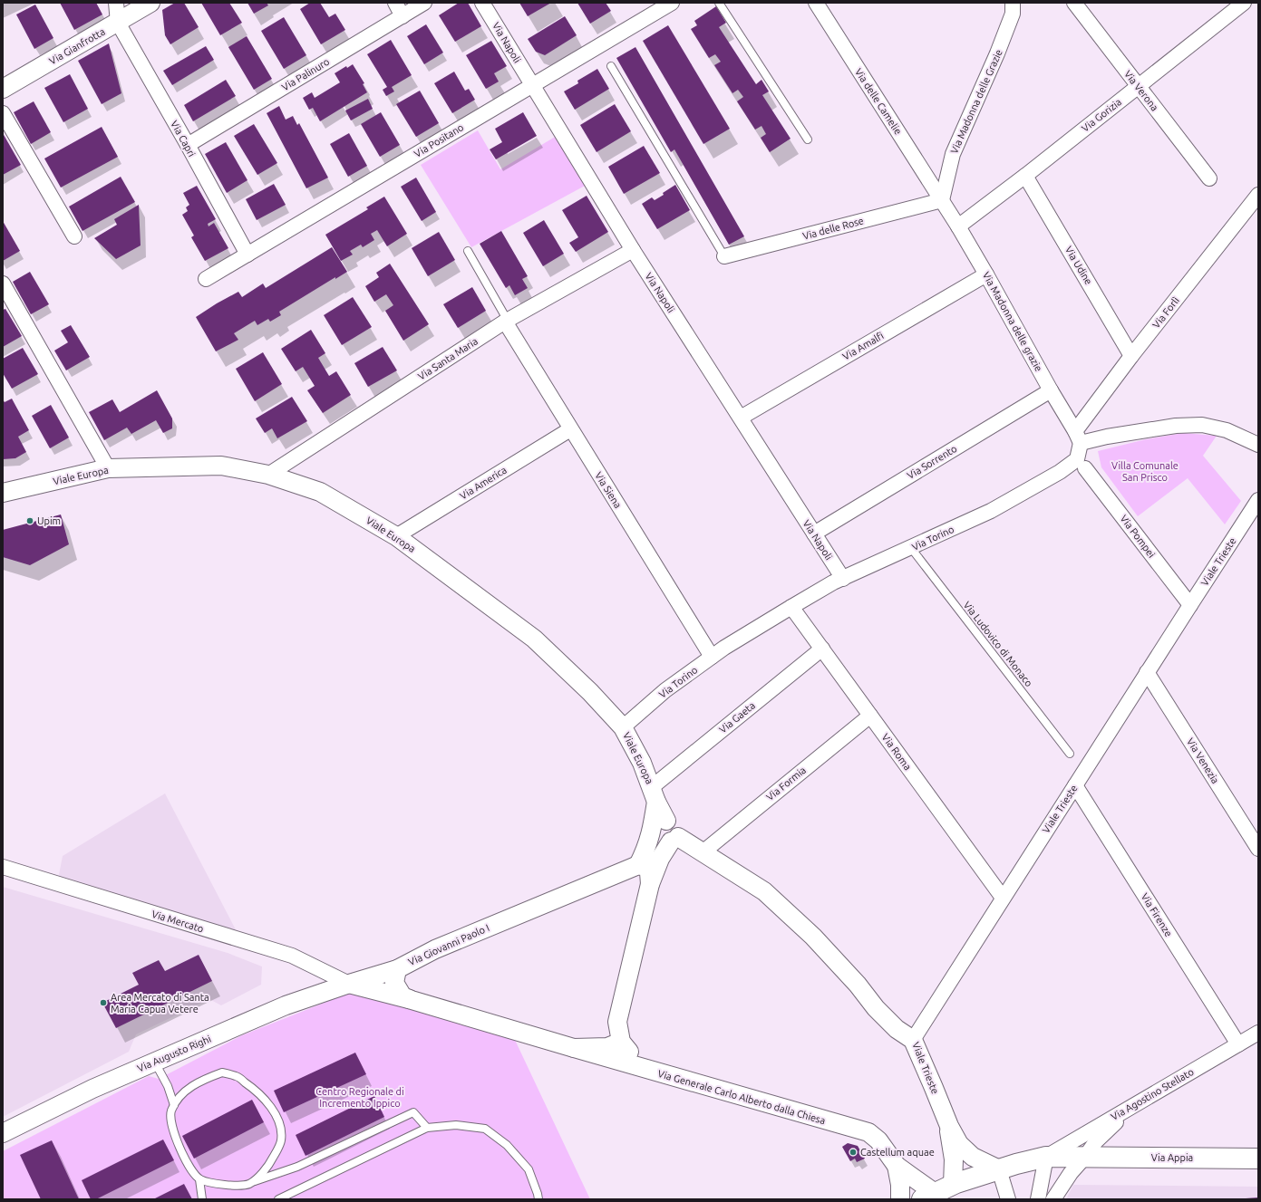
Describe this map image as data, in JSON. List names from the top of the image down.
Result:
{
  "streets": {
    "main road": ["Via Appia"],
    "street": [
      "Via Napoli",
      "Via Gianfrotta",
      "Via Palinuro",
      "Via Verona",
      "Via delle Camelie",
      "Via Madonna delle Grazie",
      "Via Gorizia",
      "Via Capri",
      "Via Positano",
      "Via delle Rose",
      "Via Udine",
      "Via Forlì",
      "Via Madonna delle grazie",
      "Via Amalfi",
      "Via Santa Maria",
      "Via Sorrento",
      "Viale Europa",
      "Via America",
      "Via Siena",
      "Via Pompei",
      "Via Torino",
      "Viale Trieste",
      "Via Gaeta",
      "Via Roma",
      "Via Venezia",
      "Via Formia",
      "Via Firenze",
      "Via Mercato",
      "Via Giovanni Paolo I",
      "Via Augusto Righi",
      "Via Agostino Stellato",
      "Via Generale Carlo Alberto dalla Chiesa"
    ],
    "lane": ["Via Ludovico di Monaco"]
  },
  "crossings": [
    ["Via Napoli", "Via Positano"],
    ["Via Napoli", "Via Amalfi"],
    ["Via Napoli", "Via Santa Maria"],
    ["Via Napoli", "Via Sorrento"],
    ["Via Napoli", "Via Torino"],
    ["Via Gianfrotta", "Via Capri"],
    ["Via Palinuro", "Via Capri"],
    ["Via Verona", "Via Gorizia"],
    ["Via delle Camelie", "Via Madonna delle Grazie"],
    ["Via delle Camelie", "Via delle Rose"],
    ["Via delle Camelie", "Via Madonna delle grazie"],
    ["Via Madonna delle Grazie", "Via delle Rose"],
    ["Via Madonna delle Grazie", "Via Madonna delle grazie"],
    ["Via Gorizia", "Via Udine"],
    ["Via Gorizia", "Via Madonna delle grazie"],
    ["Via Capri", "Via Positano"],
    ["Via delle Rose", "Via Madonna delle grazie"],
    ["Via Udine", "Via Forlì"],
    ["Via Forlì", "Via Madonna delle grazie"],
    ["Via Forlì", "Via Torino"],
    ["Via Madonna delle grazie", "Via Amalfi"],
    ["Via Madonna delle grazie", "Via Sorrento"],
    ["Via Madonna delle grazie", "Via Torino"],
    ["Via Santa Maria", "Viale Europa"],
    ["Via Santa Maria", "Via Siena"],
    ["Viale Europa", "Via America"],
    ["Viale Europa", "Via Torino"],
    ["Viale Europa", "Via Gaeta"],
    ["Via America", "Via Siena"],
    ["Via Siena", "Via Torino"],
    ["Via Pompei", "Viale Trieste"],
    ["Via Torino", "Via Ludovico di Monaco"],
    ["Via Torino", "Via Roma"],
    ["Viale Trieste", "Via Roma"],
    ["Viale Trieste", "Via Venezia"],
    ["Viale Trieste", "Via Firenze"],
    ["Viale Trieste", "Via Appia"],
    ["Via Gaeta", "Via Roma"],
    ["Via Roma", "Via Formia"],
    ["Via Firenze", "Via Agostino Stellato"],
    ["Via Mercato", "Via Augusto Righi"],
    ["Via Giovanni Paolo I", "Via Augusto Righi"],
    ["Via Giovanni Paolo I", "Via Generale Carlo Alberto dalla Chiesa"],
    ["Via Agostino Stellato", "Via Appia"],
    ["Via Generale Carlo Alberto dalla Chiesa", "Via Appia"]
  ],
  "parks": ["Villa Comunale San Prisco", "Centro Regionale di Incremento Ippico"],
  "places": ["Upim", "Area Mercato di Santa Maria Capua Vetere", "Castellum aquae"]
}
